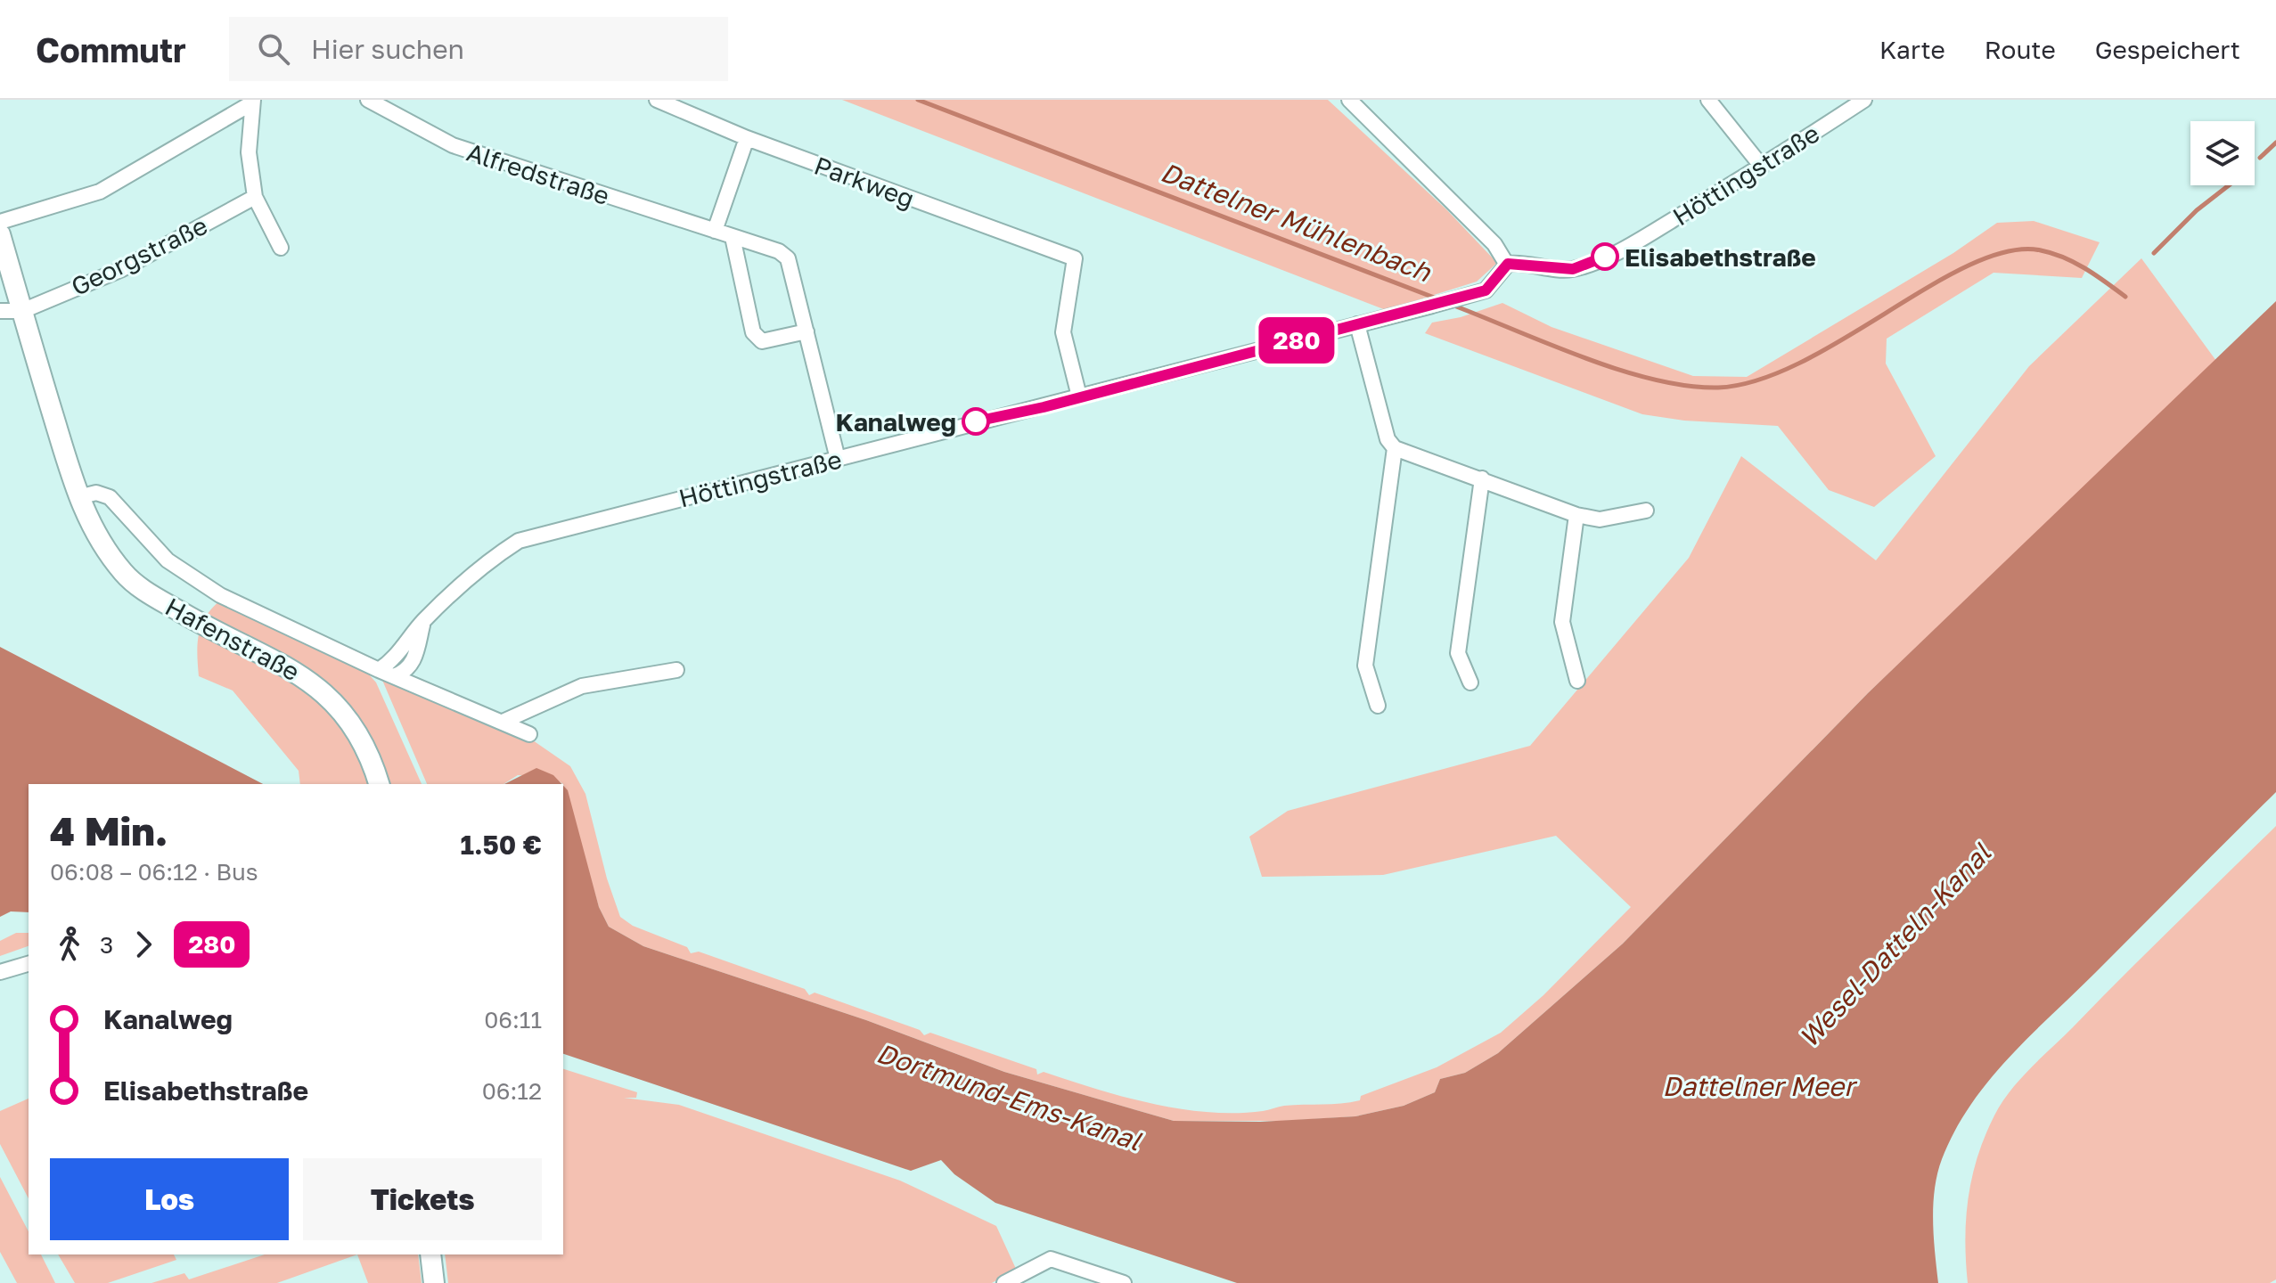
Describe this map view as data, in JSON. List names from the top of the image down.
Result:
{
  "streets": {
    "street": [
      "Alfredstraße",
      "Höttingstraße",
      "Parkweg",
      "Georgstraße",
      "Hafenstraße"
    ]
  },
  "crossings": [
    ["Alfredstraße", "Höttingstraße"],
    ["Höttingstraße", "Parkweg"],
    ["Höttingstraße", "Hafenstraße"],
    ["Georgstraße", "Hafenstraße"]
  ],
  "water": [
    "Dattelner Mühlenbach",
    "Wesel-Datteln-Kanal",
    "Dattelner Meer",
    "Dortmund-Ems-Kanal"
  ],
  "places": ["Elisabethstraße", "Kanalweg"],
  "lines": ["bus line 280"],
  "page": {
    "header": "Commutr",
    "search": "Hier suchen",
    "nav": ["Karte", "Route", "Gespeichert"],
    "on_map": "280",
    "heading": ["4 Min.", "06:08 – 06:12 · Bus", "1.50 €"],
    "legs": ["3", "280"],
    "list": [
      {
        "name": "Kanalweg",
        "value": "06:11"
      },
      {
        "name": "Elisabethstraße",
        "value": "06:12"
      }
    ],
    "buttons": ["Los", "Tickets"]
  }
}
